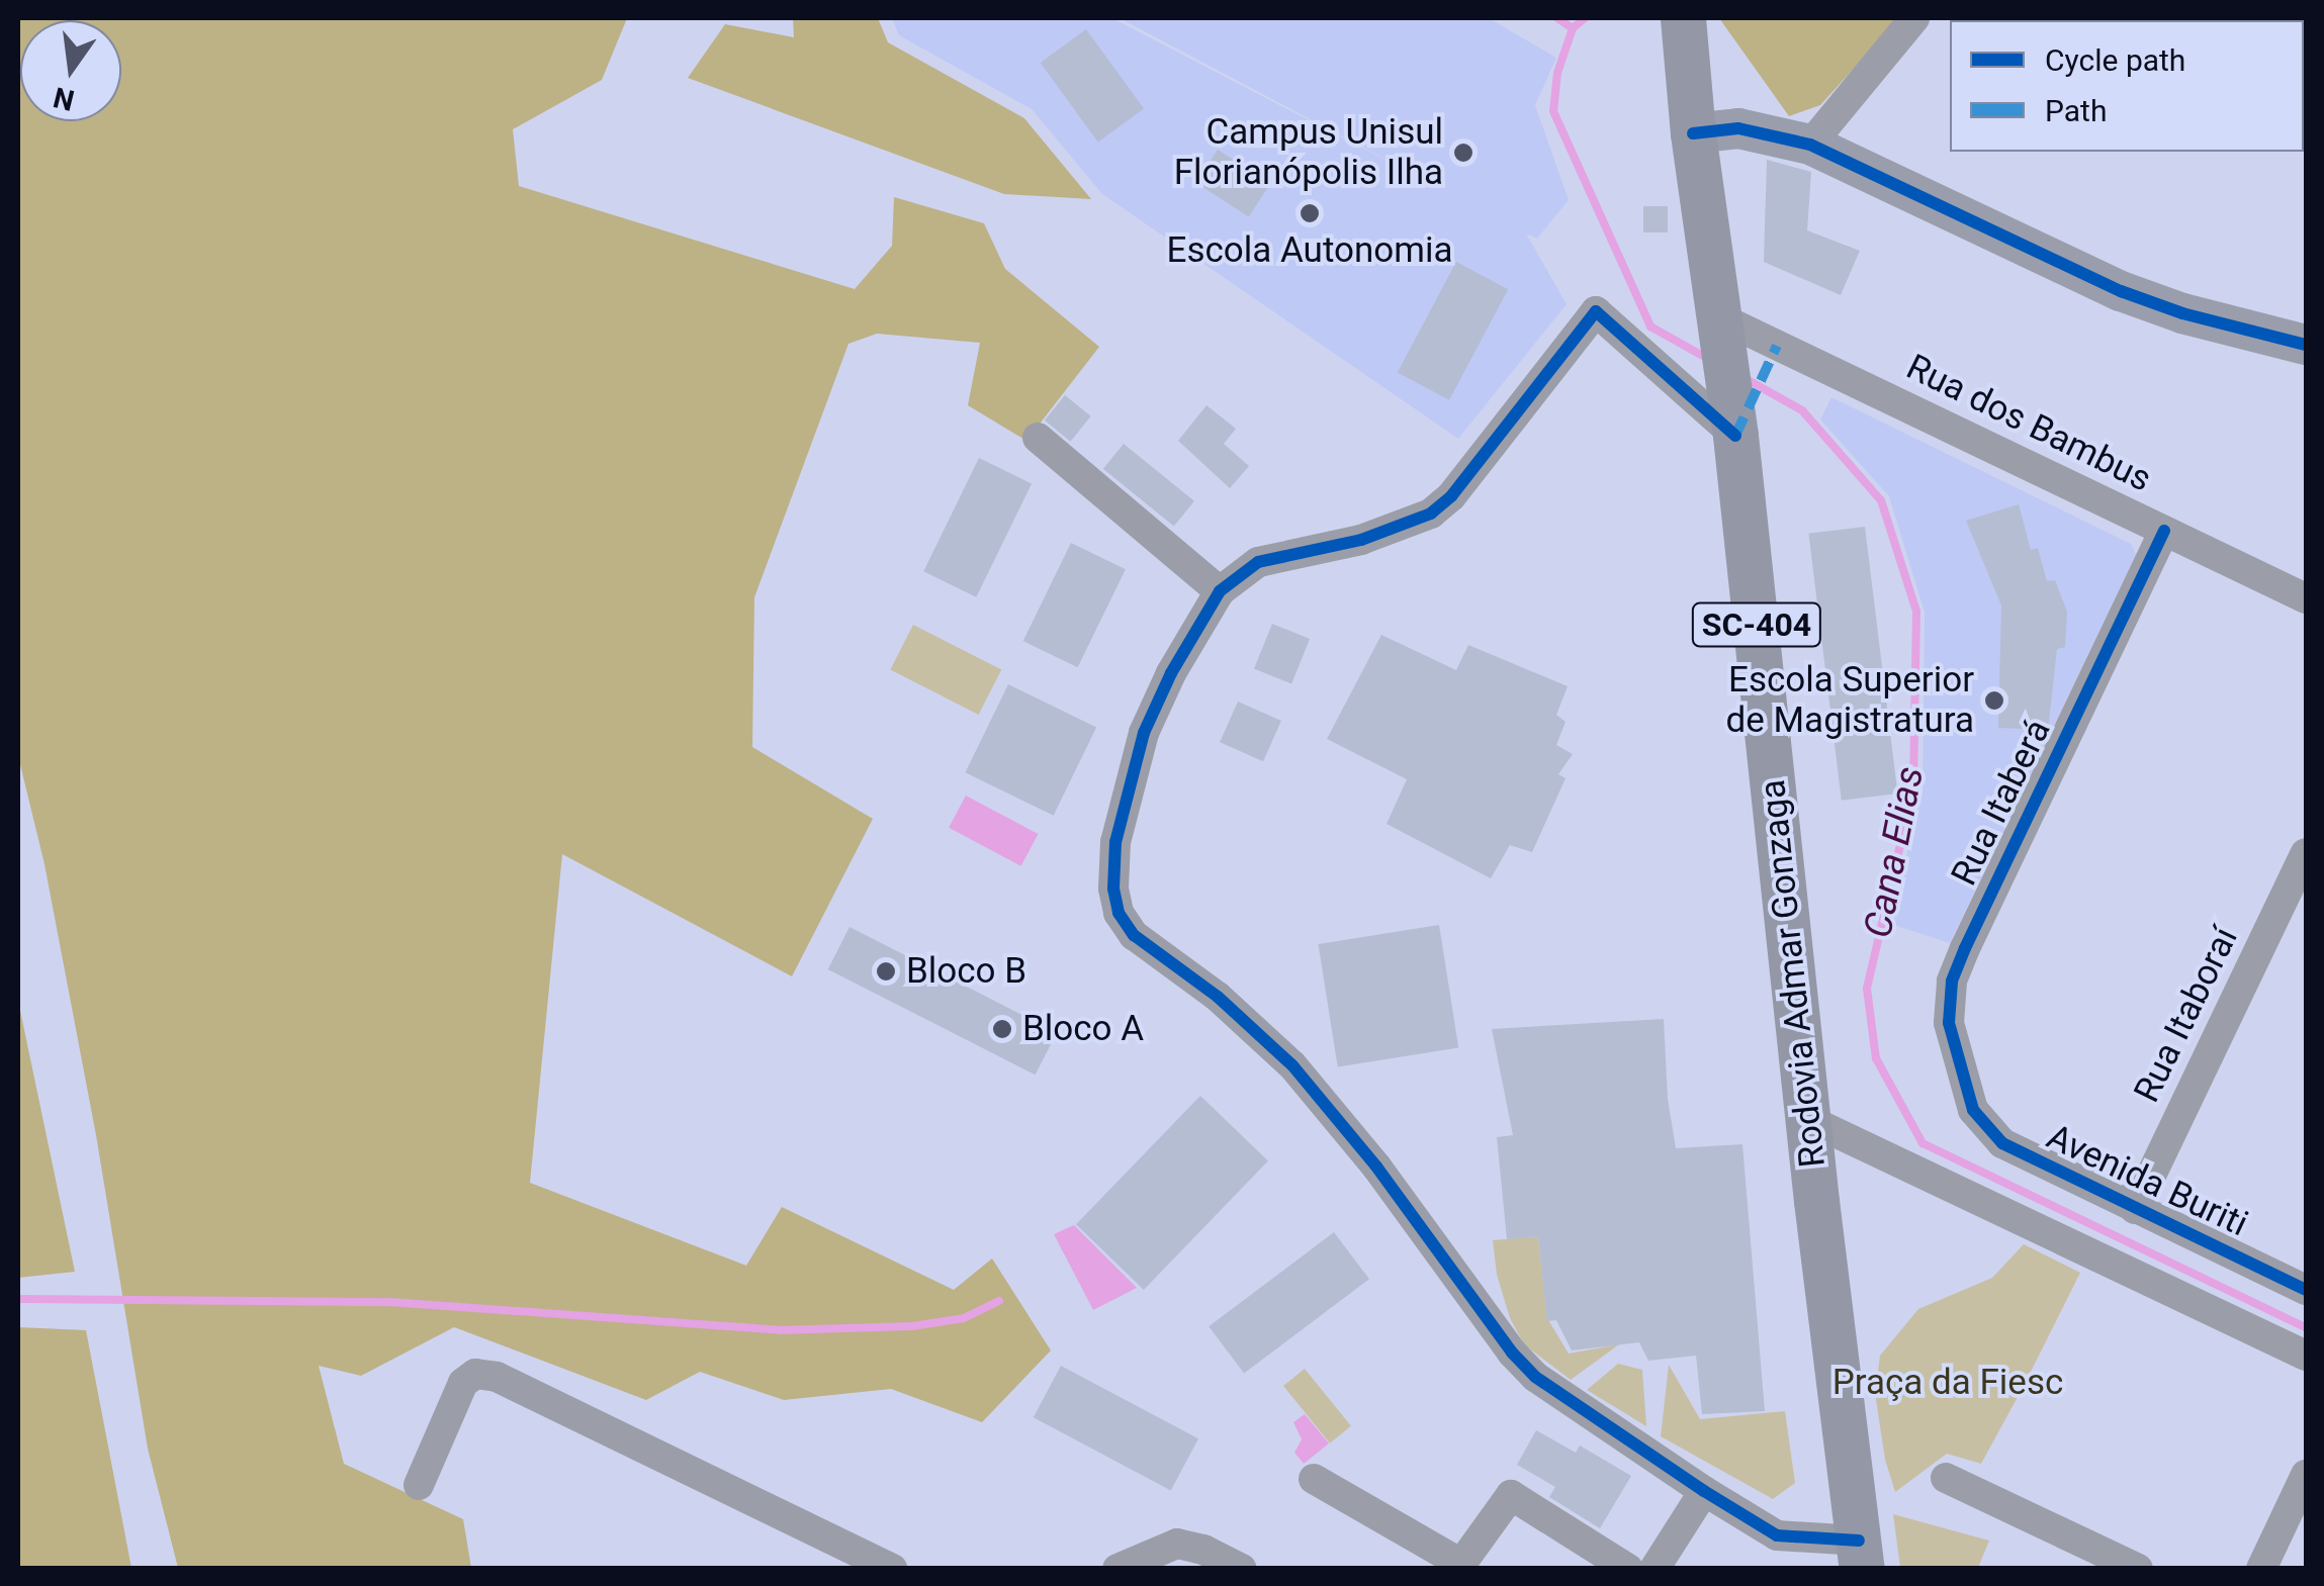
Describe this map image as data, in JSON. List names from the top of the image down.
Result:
{
  "streets": {
    "main road": ["SC-404", "Rodovia Admar Gonzaga"],
    "street": [
      "Rua dos Bambus",
      "Rua Itaberá",
      "Rua Itaboraí",
      "Avenida Buriti"
    ]
  },
  "crossings": [
    ["Rua dos Bambus", "Rua Itaberá"],
    ["Rua dos Bambus", "Rodovia Admar Gonzaga"],
    ["Rua Itaberá", "Avenida Buriti"],
    ["Rua Itaboraí", "Avenida Buriti"]
  ],
  "water": ["Cana Elias"],
  "parks": ["Praça da Fiesc"],
  "places": [
    "Campus Unisul Florianópolis Ilha",
    "Escola Autonomia",
    "Escola Superior de Magistratura",
    "Bloco B",
    "Bloco A"
  ],
  "legend": ["Cycle path", "Path"],
  "north": "bottom"
}
